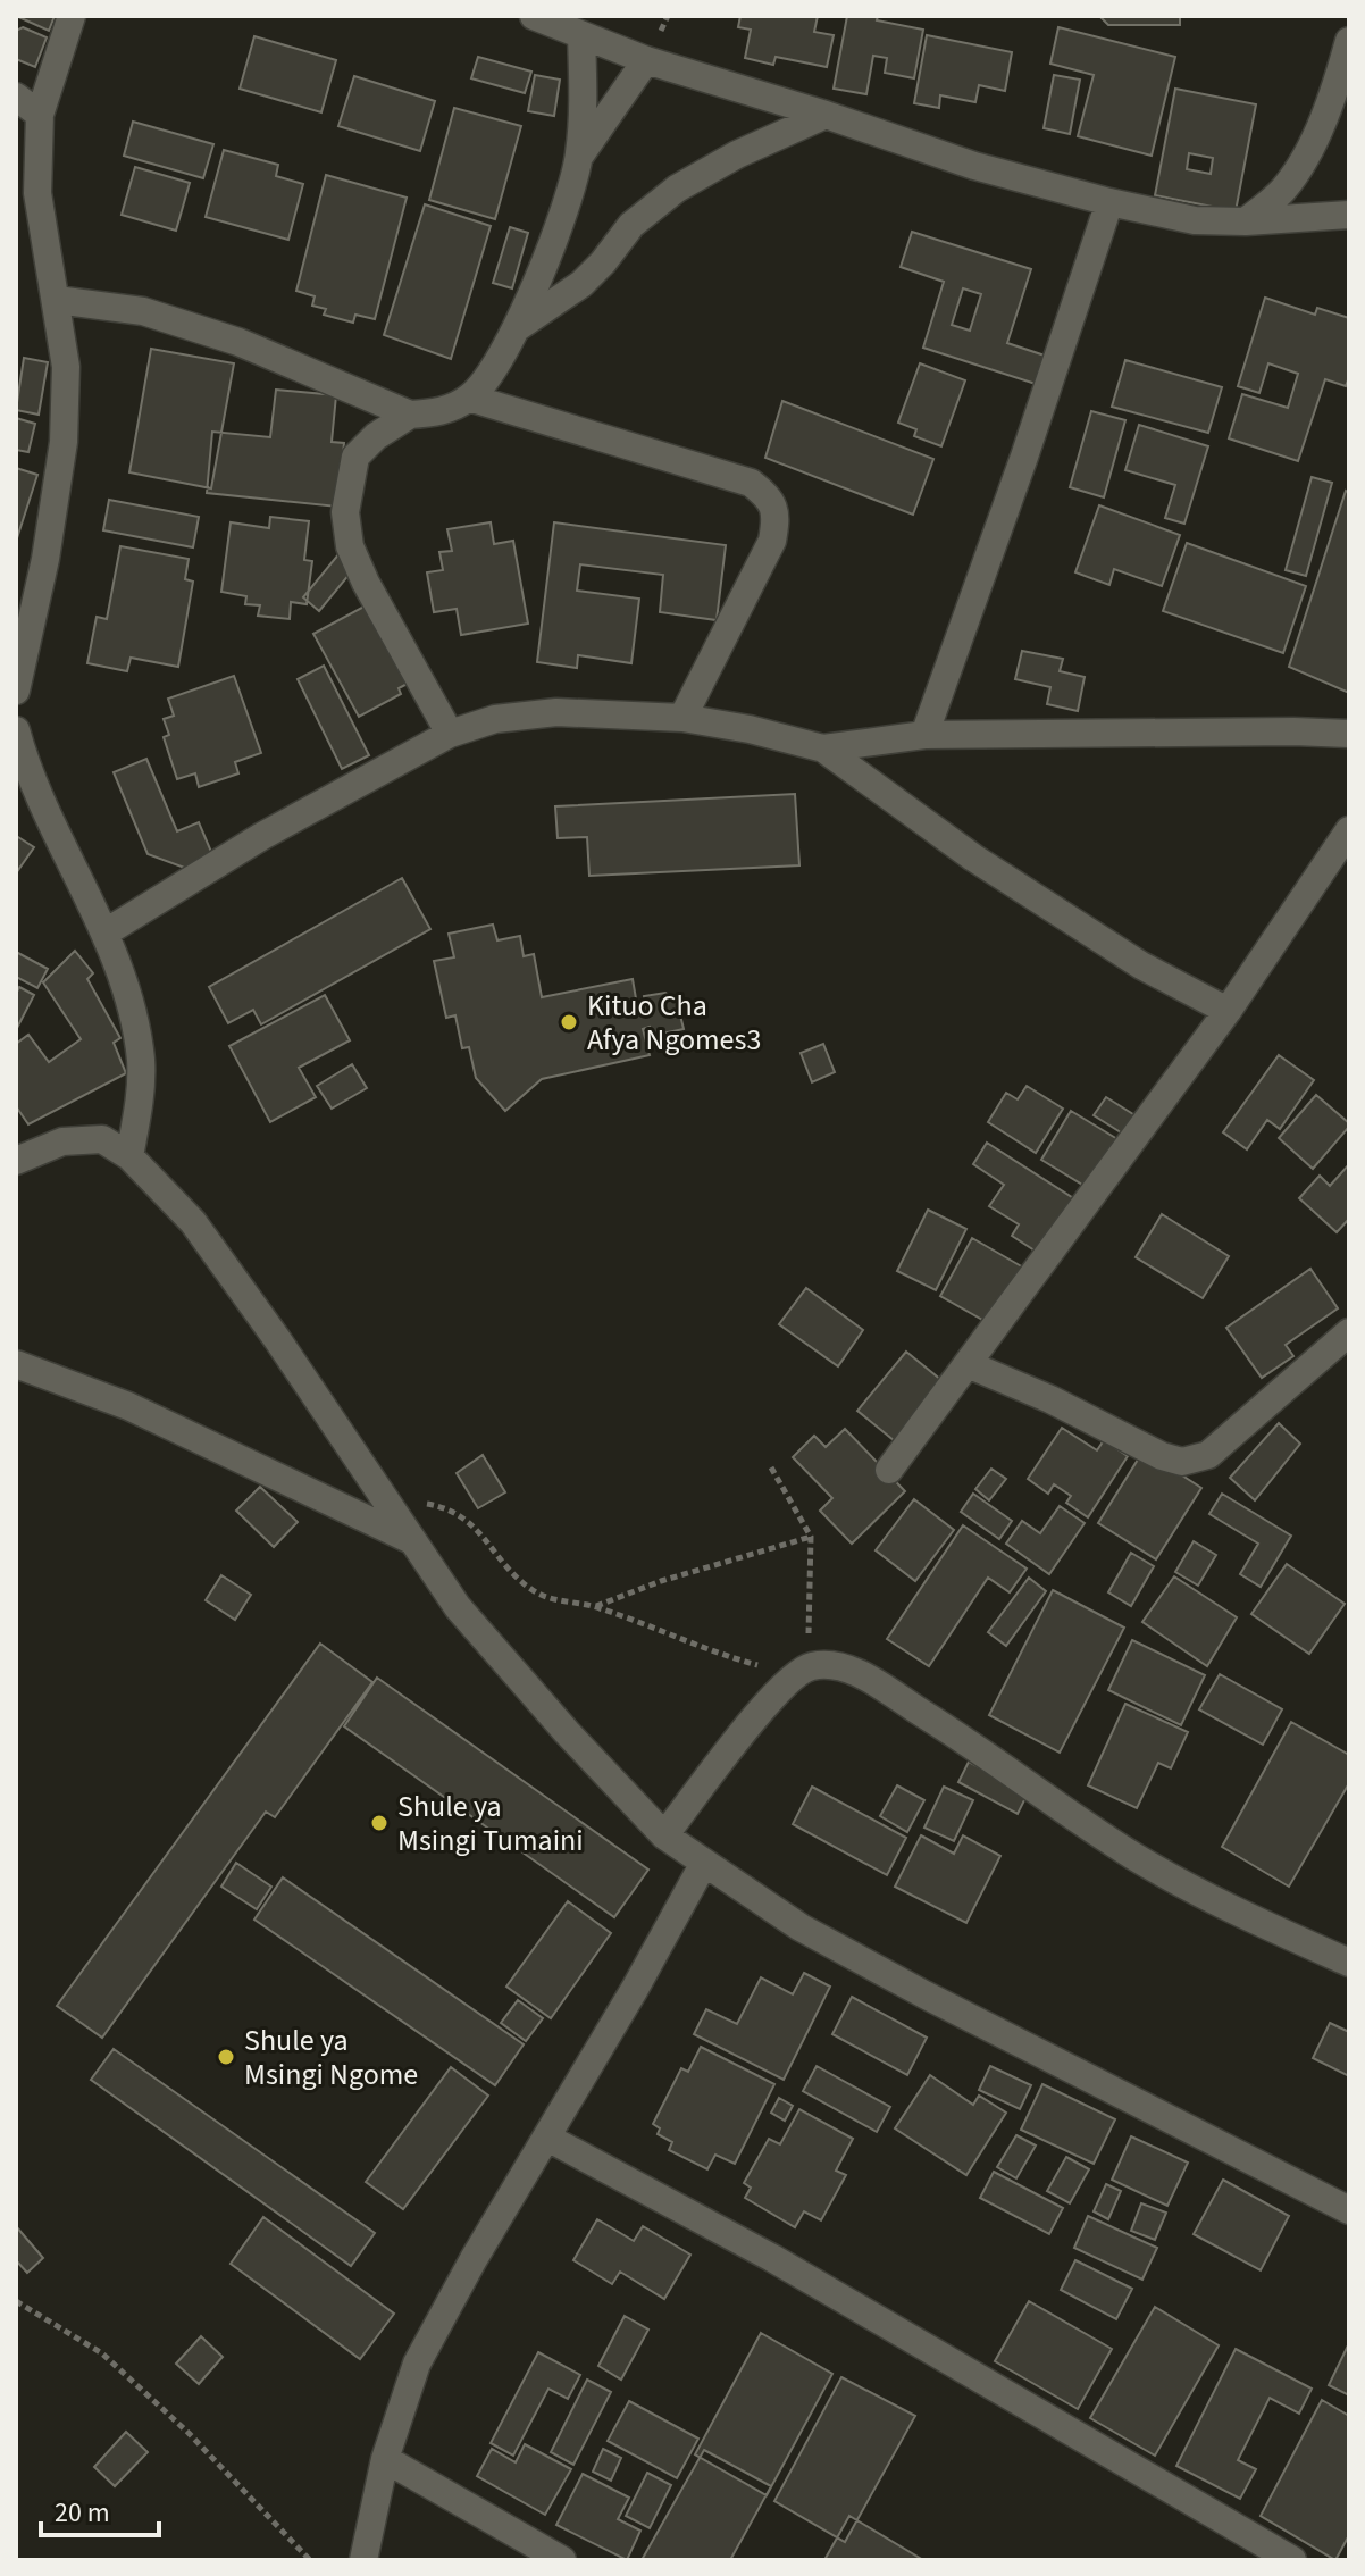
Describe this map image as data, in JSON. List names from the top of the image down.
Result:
{
  "places": ["Kituo Cha Afya Ngomes3", "Shule ya Msingi Tumaini", "Shule ya Msingi Ngome"],
  "scale_bar": "20 m"
}
